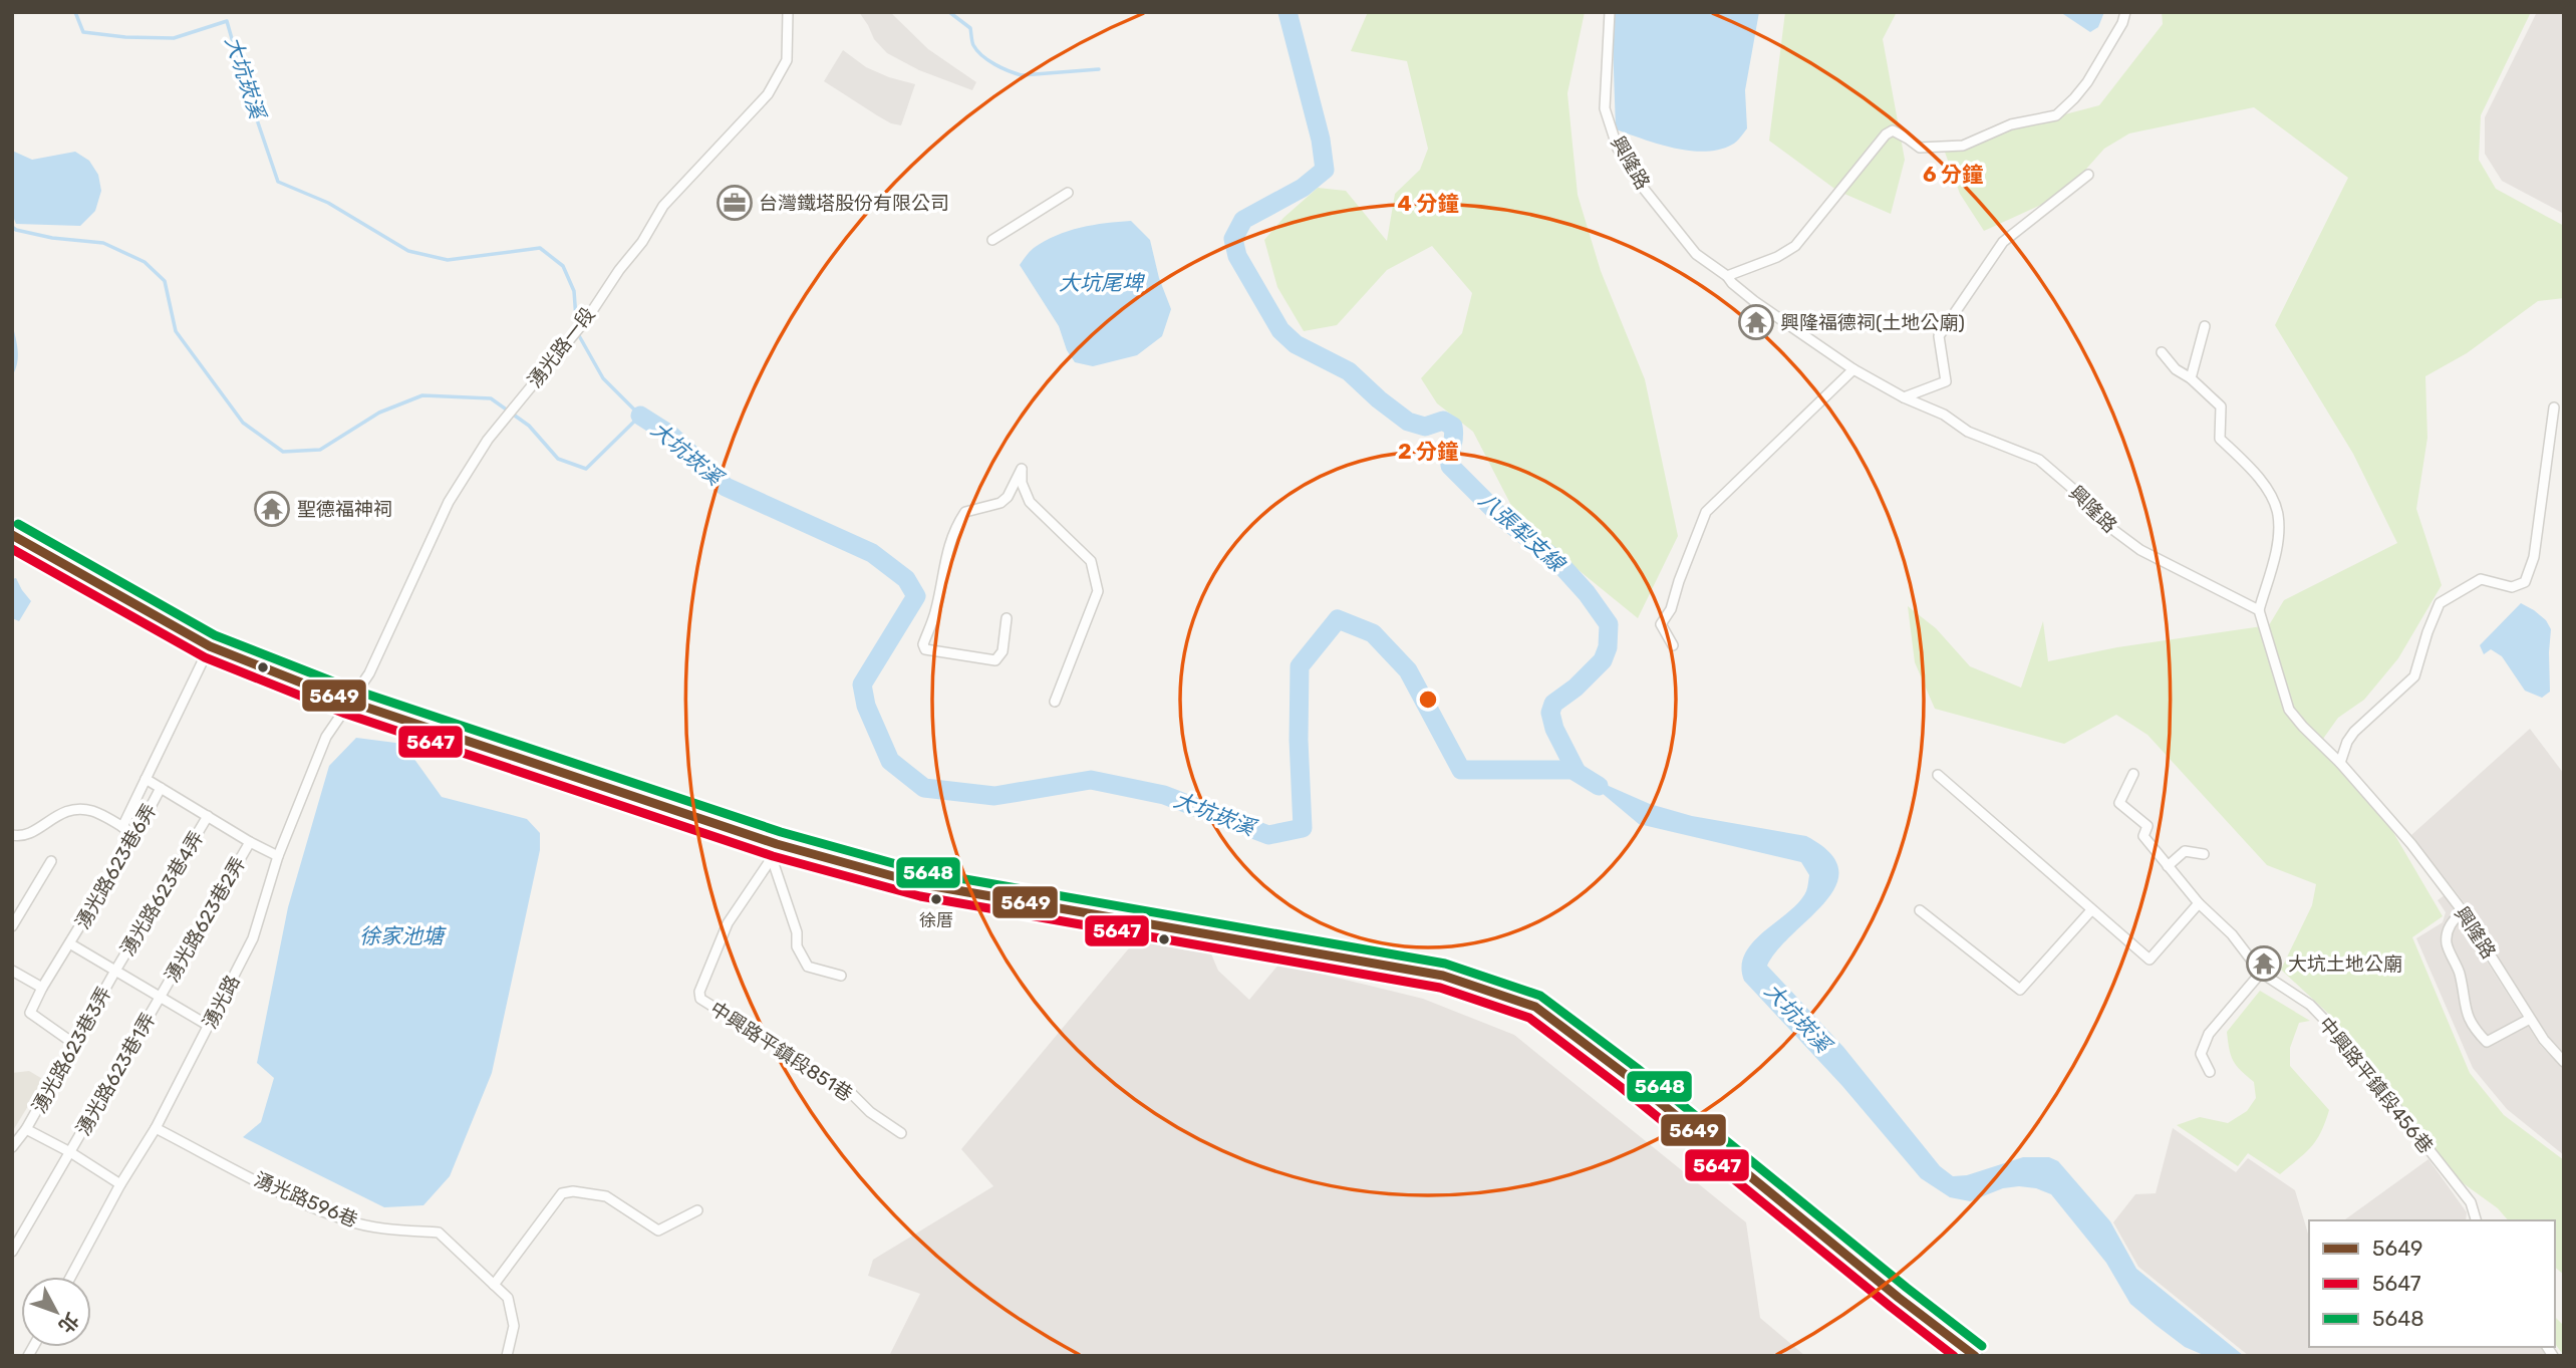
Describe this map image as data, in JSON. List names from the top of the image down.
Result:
{
  "streets": {
    "street": [
      "興隆路",
      "湧光路一段",
      "湧光路623巷6弄",
      "湧光路623巷4弄",
      "湧光路623巷2弄",
      "湧光路",
      "湧光路623巷3弄",
      "中興路平鎮段851巷",
      "湧光路623巷1弄",
      "中興路平鎮段456巷",
      "湧光路596巷"
    ]
  },
  "crossings": [
    ["湧光路一段", "湧光路"],
    ["湧光路623巷4弄", "湧光路623巷3弄"],
    ["湧光路623巷2弄", "湧光路623巷1弄"],
    ["湧光路", "湧光路596巷"]
  ],
  "water": [
    "大坑崁溪",
    "大坑尾埤",
    "八張犁支線",
    "徐家池塘"
  ],
  "places": {
    "office": ["台灣鐵塔股份有限公司"],
    "temple": ["興隆福德祠(土地公廟)", "聖德福神祠", "大坑土地公廟"],
    "other": ["徐厝"]
  },
  "lines": ["transit line 5648", "transit line 5649", "transit line 5647"],
  "legend": ["5649", "5647", "5648"],
  "north": "bottom right",
  "rings": ["6 分鐘", "4 分鐘", "2 分鐘"]
}
